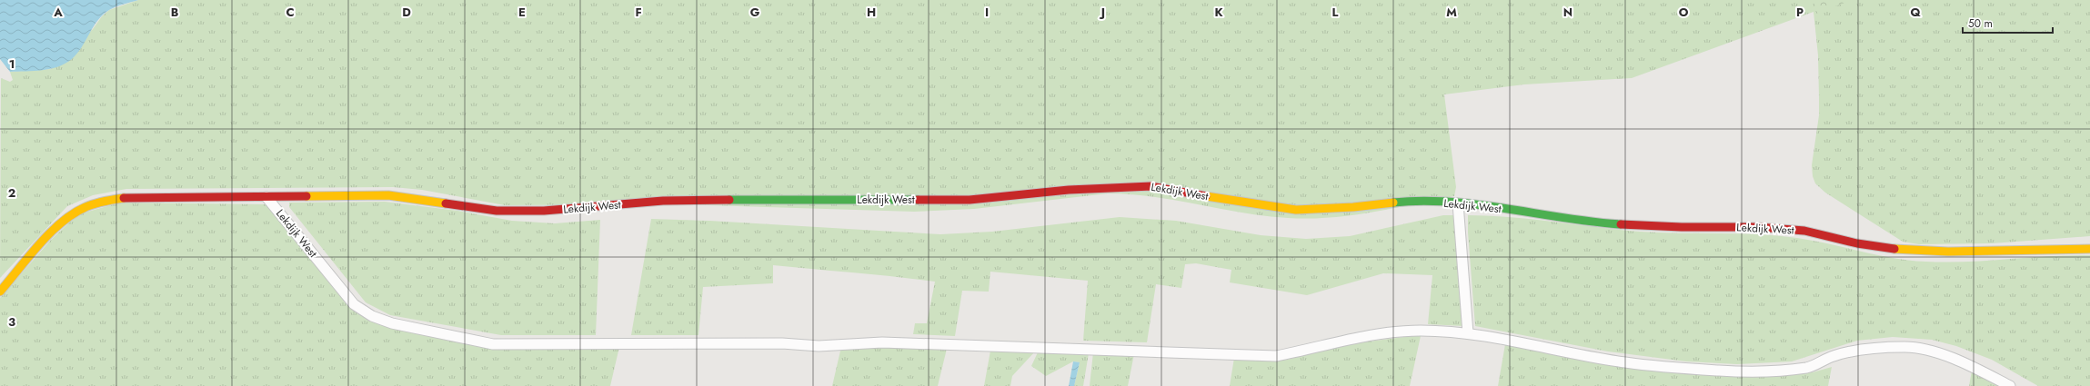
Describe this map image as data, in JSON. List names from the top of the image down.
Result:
{
  "streets": {
    "street": ["Lekdijk West"]
  },
  "scale_bar": "50 m",
  "grid": {
    "columns": [
      "A",
      "B",
      "C",
      "D",
      "E",
      "F",
      "G",
      "H",
      "I",
      "J",
      "K",
      "L",
      "M",
      "N",
      "O",
      "P",
      "Q"
    ],
    "rows": ["1", "2", "3"]
  }
}
